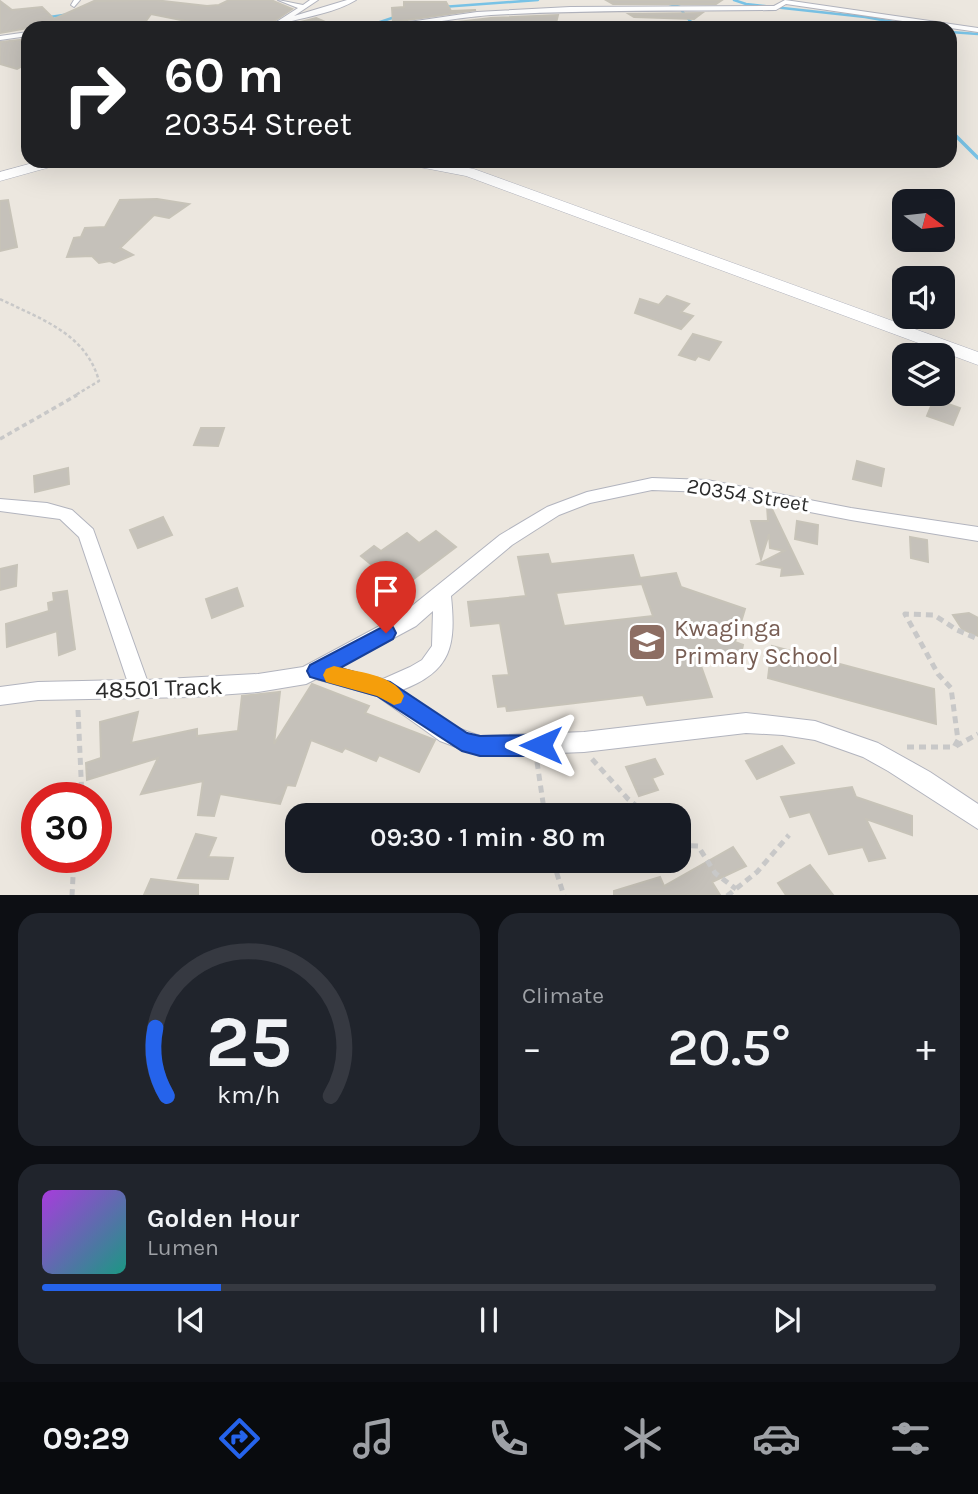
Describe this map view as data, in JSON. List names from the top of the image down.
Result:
{
  "streets": {
    "street": ["20354 Street", "48501 Track"]
  },
  "crossings": [
    ["20354 Street", "48501 Track"]
  ],
  "places": {
    "school or university": ["Kwaginga Primary School"]
  },
  "north": "right",
  "page": {
    "turn": ["60 m", "20354 Street"],
    "limit": "30",
    "trip": "09:30 · 1 min · 80 m",
    "tile": "Climate",
    "heat": ["−", "20.5°", "+"],
    "song": ["Golden Hour", "Lumen"],
    "tabs": "09:29",
    "gauge": ["25", "km/h"]
  }
}
